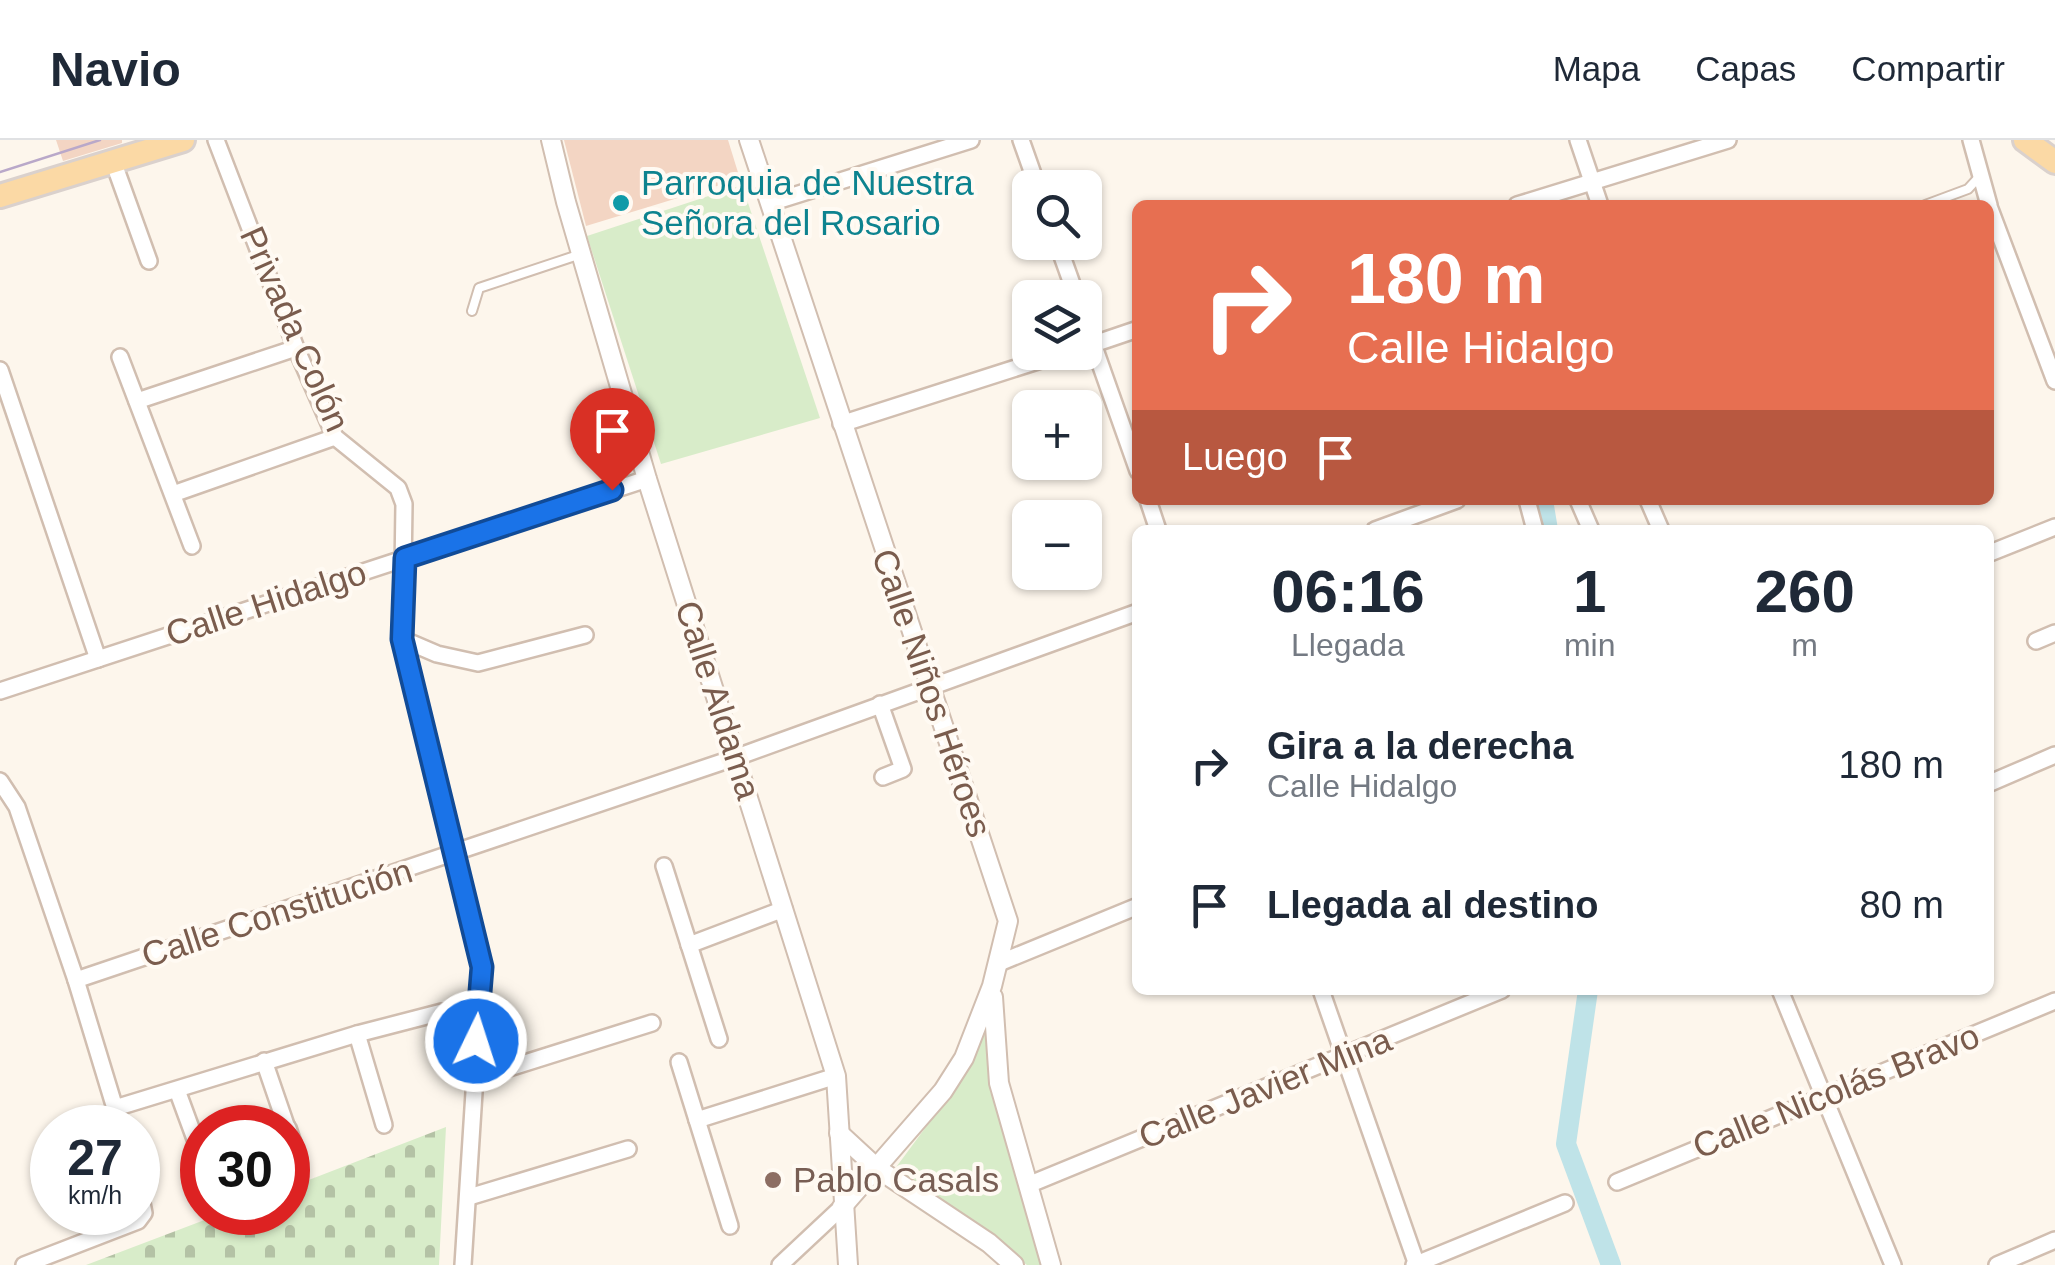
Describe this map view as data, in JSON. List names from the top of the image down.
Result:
{
  "streets": {
    "street": [
      "Privada Colón",
      "Calle Hidalgo",
      "Calle Niños Héroes",
      "Calle Aldama",
      "Calle Constitución",
      "Calle Javier Mina",
      "Calle Nicolás Bravo"
    ]
  },
  "crossings": [
    ["Privada Colón", "Calle Hidalgo"],
    ["Privada Colón", "Calle Constitución"],
    ["Calle Hidalgo", "Calle Aldama"],
    ["Calle Niños Héroes", "Calle Aldama"],
    ["Calle Niños Héroes", "Calle Constitución"],
    ["Calle Aldama", "Calle Constitución"]
  ],
  "places": ["Parroquia de Nuestra Señora del Rosario", "Pablo Casals"],
  "page": {
    "header": "Navio",
    "nav": ["Mapa", "Capas", "Compartir"],
    "map_buttons": ["+", "−"],
    "turn": ["180 m", "Calle Hidalgo"],
    "then": "Luego",
    "eta": [
      "06:16",
      "Llegada",
      "1",
      "min",
      "260",
      "m"
    ],
    "list": [
      {
        "name": "Gira a la derecha",
        "note": "Calle Hidalgo",
        "value": "180 m"
      },
      {
        "name": "Llegada al destino",
        "value": "80 m"
      }
    ],
    "speed": "27 km/h",
    "limit": "30"
  }
}
